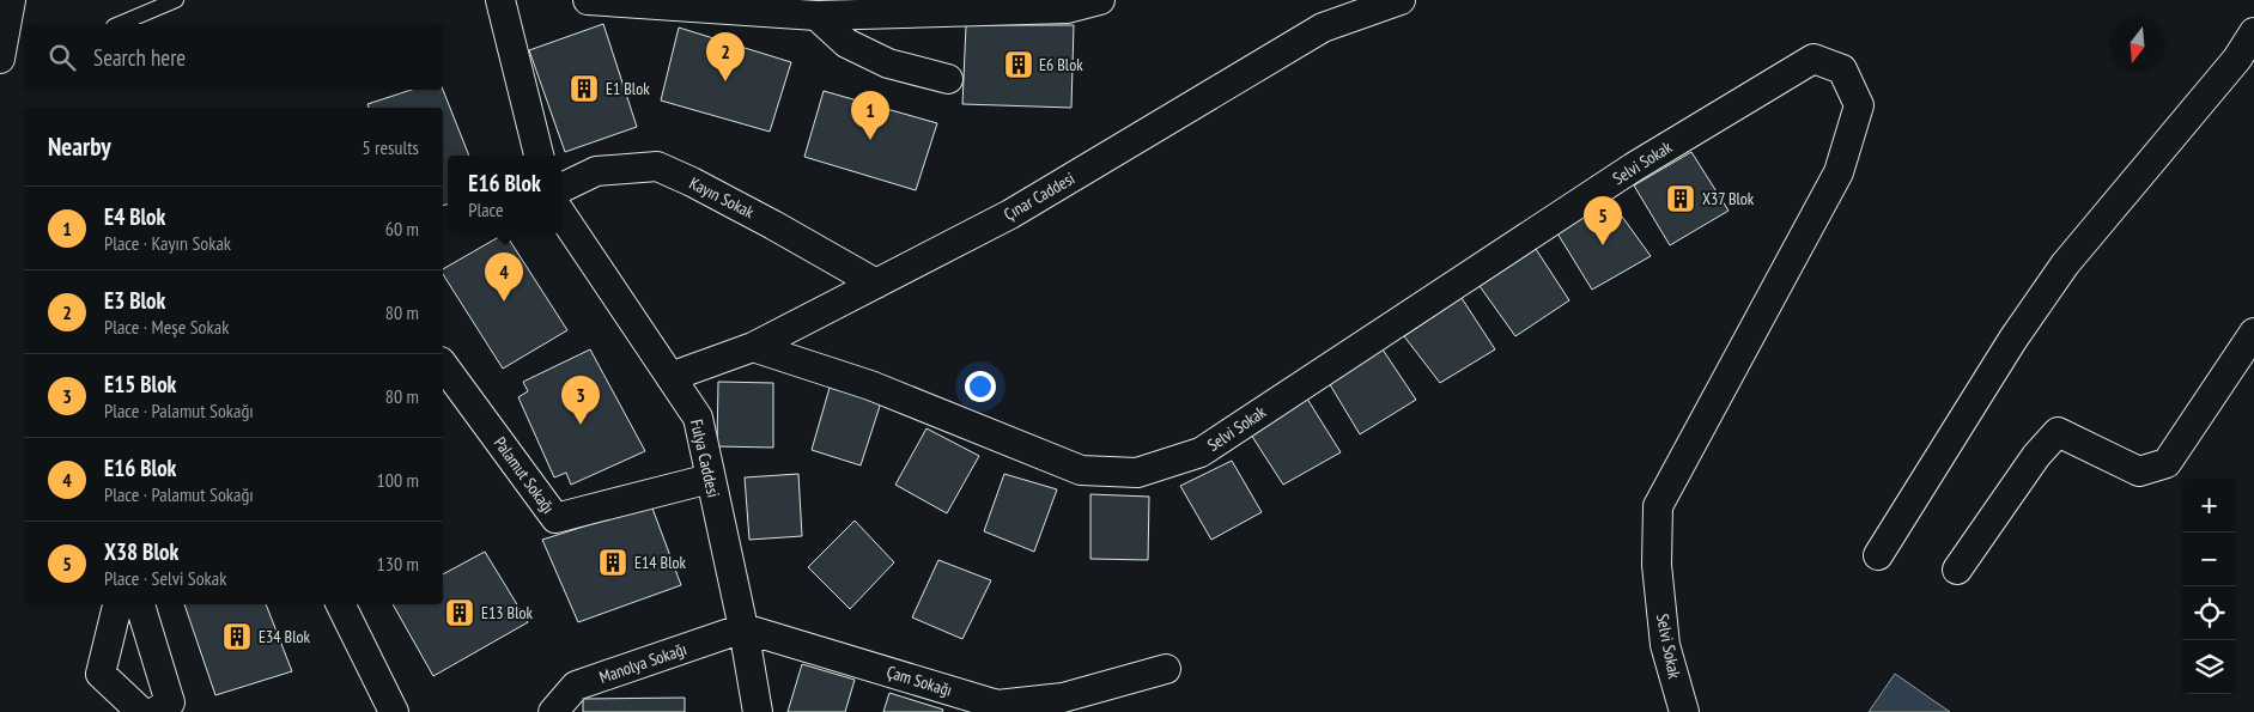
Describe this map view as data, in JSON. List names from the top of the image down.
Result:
{
  "streets": {
    "street": [
      "Selvi Sokak",
      "Çınar Caddesi",
      "Kayın Sokak",
      "Fulya Caddesi",
      "Palamut Sokağı",
      "Manolya Sokağı",
      "Çam Sokağı"
    ]
  },
  "crossings": [
    ["Selvi Sokak", "Çınar Caddesi"],
    ["Çınar Caddesi", "Kayın Sokak"],
    ["Çınar Caddesi", "Fulya Caddesi"],
    ["Fulya Caddesi", "Palamut Sokağı"],
    ["Fulya Caddesi", "Manolya Sokağı"],
    ["Fulya Caddesi", "Çam Sokağı"],
    ["Manolya Sokağı", "Çam Sokağı"]
  ],
  "places": {
    "building": [
      "E6 Blok",
      "E1 Blok",
      "X37 Blok",
      "E14 Blok",
      "E13 Blok",
      "E34 Blok"
    ]
  },
  "north": "bottom",
  "page": {
    "search": "Search here",
    "pins": [
      "2",
      "1",
      "5",
      "4",
      "3"
    ],
    "heading": ["Nearby", "5 results"],
    "popup": ["E16 Blok", "Place"],
    "list": [
      {
        "mark": "1",
        "name": "E4 Blok",
        "note": "Place · Kayın Sokak",
        "value": "60 m"
      },
      {
        "mark": "2",
        "name": "E3 Blok",
        "note": "Place · Meşe Sokak",
        "value": "80 m"
      },
      {
        "mark": "3",
        "name": "E15 Blok",
        "note": "Place · Palamut Sokağı",
        "value": "80 m"
      },
      {
        "mark": "4",
        "name": "E16 Blok",
        "note": "Place · Palamut Sokağı",
        "value": "100 m"
      },
      {
        "mark": "5",
        "name": "X38 Blok",
        "note": "Place · Selvi Sokak",
        "value": "130 m"
      }
    ],
    "map_buttons": ["+", "−"]
  }
}
